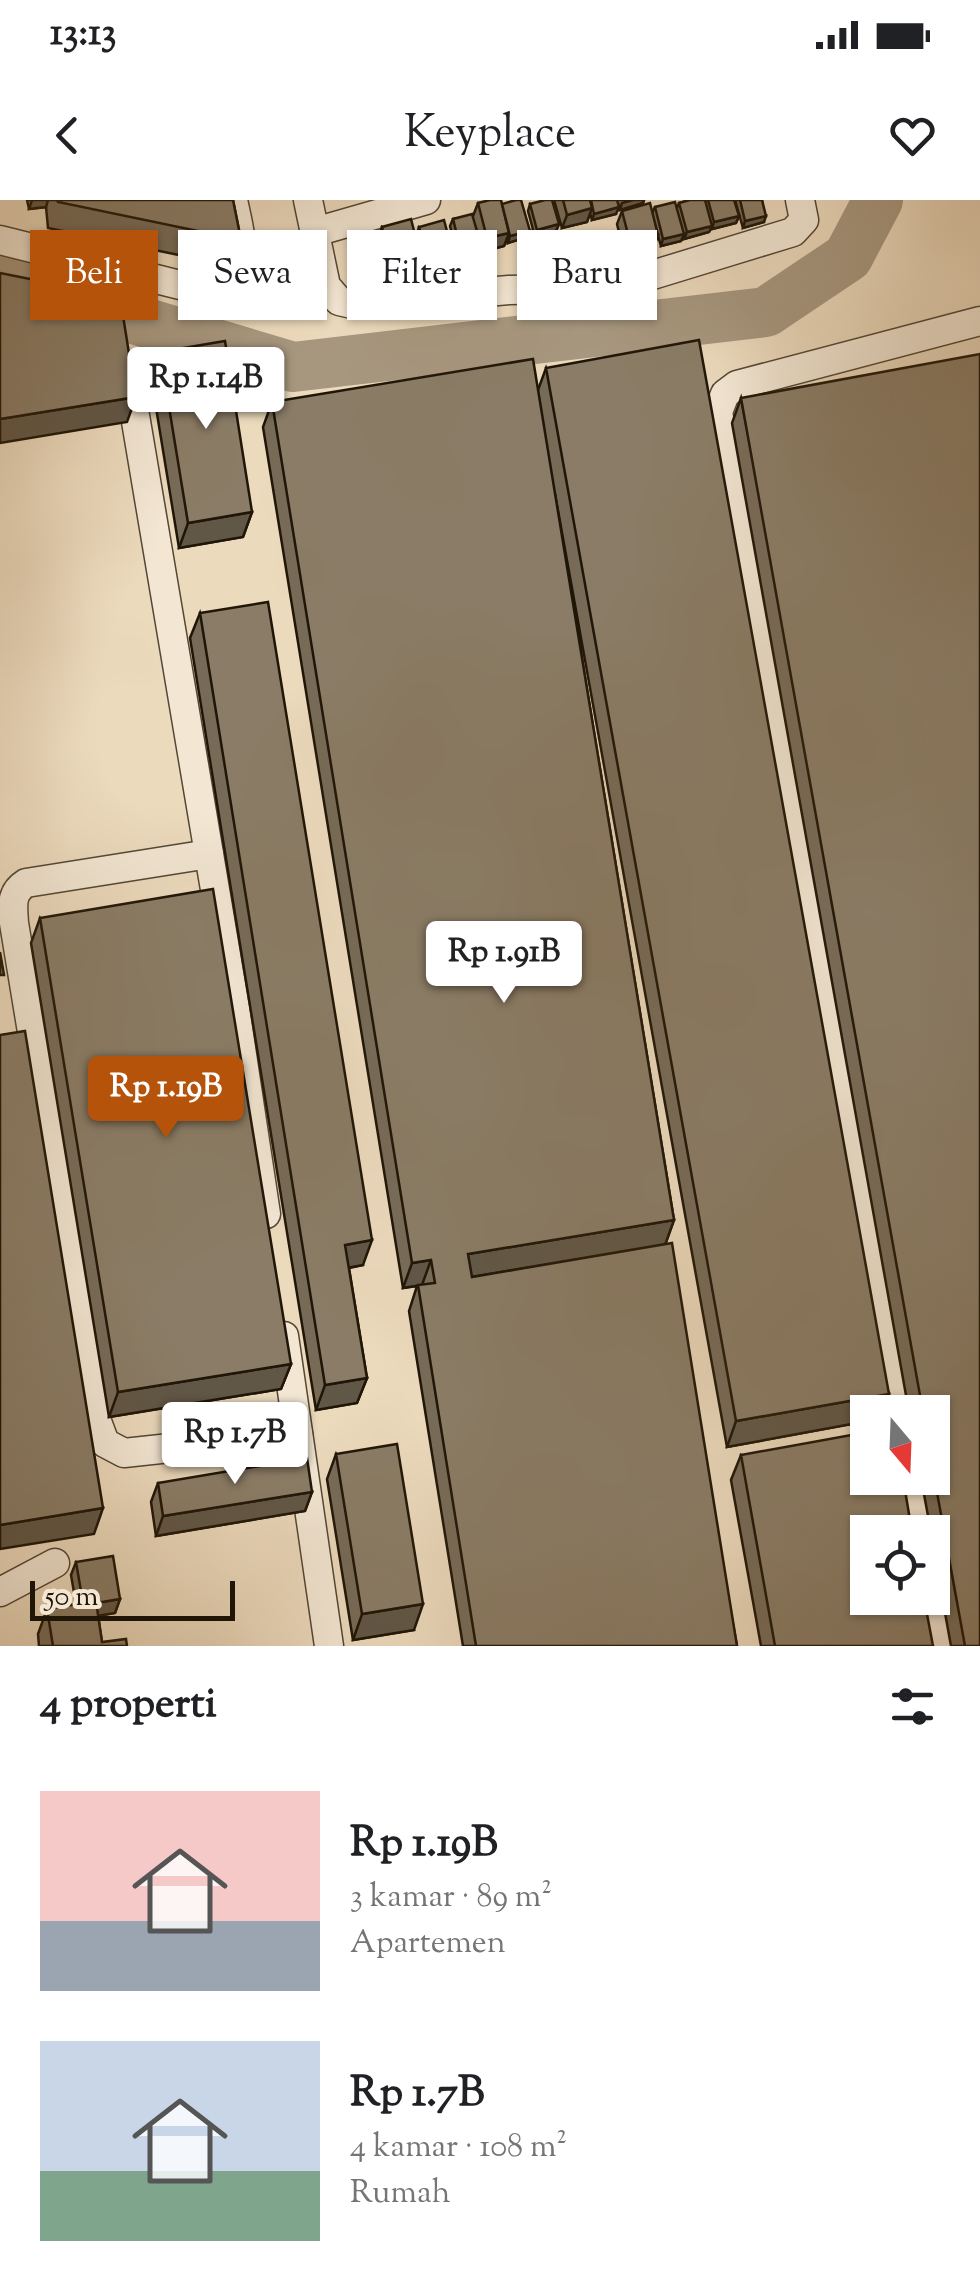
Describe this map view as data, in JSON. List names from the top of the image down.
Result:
{
  "scale_bar": "50 m",
  "north": "bottom",
  "page": {
    "status": "13:13",
    "header": "Keyplace",
    "chip": [
      "Beli",
      "Sewa",
      "Filter",
      "Baru"
    ],
    "price": [
      "Rp 1.14B",
      "Rp 1.91B",
      "Rp 1.19B",
      "Rp 1.7B"
    ],
    "scale": "50 m",
    "heading": "4 properti",
    "list": [
      {
        "name": "Rp 1.19B",
        "note": "3 kamar · 89 m² · Apartemen"
      },
      {
        "name": "Rp 1.7B",
        "note": "4 kamar · 108 m² · Rumah"
      }
    ]
  }
}
